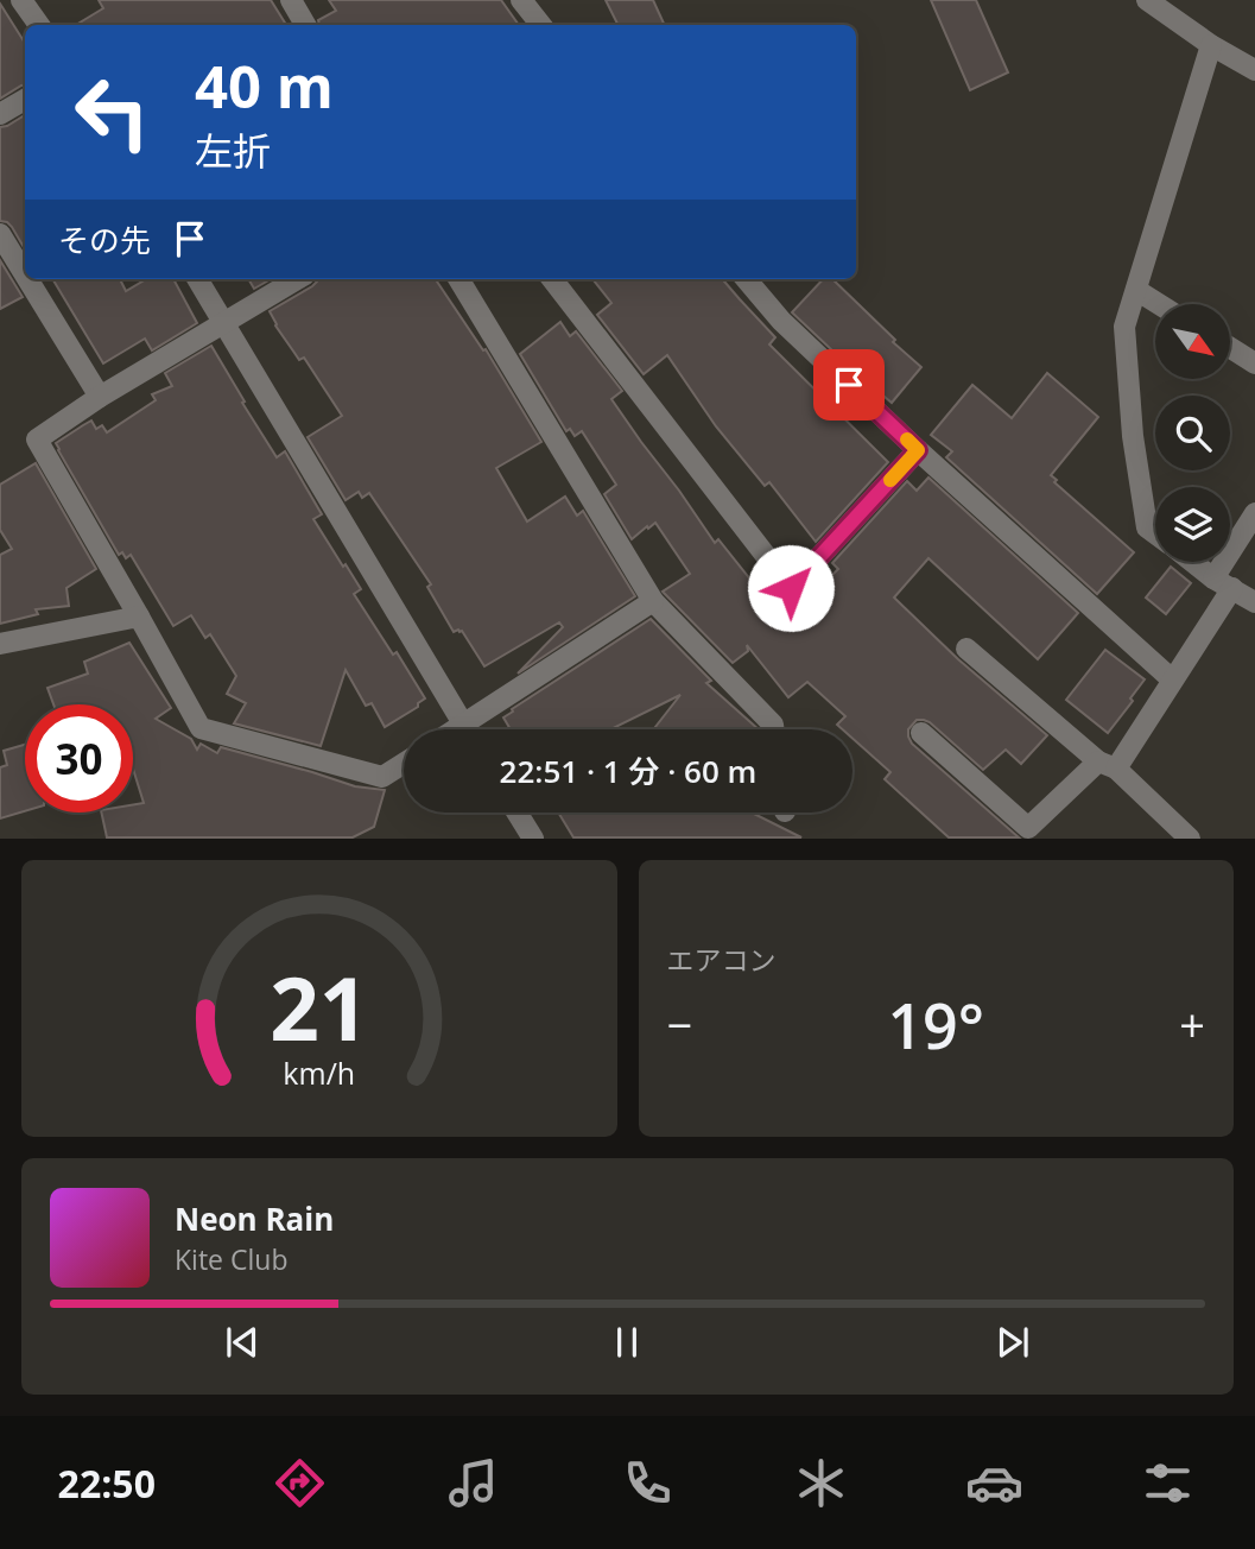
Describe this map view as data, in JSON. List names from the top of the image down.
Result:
{
  "north": "bottom right",
  "page": {
    "turn": ["40 m", "左折"],
    "then": "その先",
    "limit": "30",
    "trip": "22:51 · 1 分 · 60 m",
    "tile": "エアコン",
    "heat": ["−", "19°", "+"],
    "song": ["Neon Rain", "Kite Club"],
    "tabs": "22:50",
    "gauge": ["21", "km/h"]
  }
}
